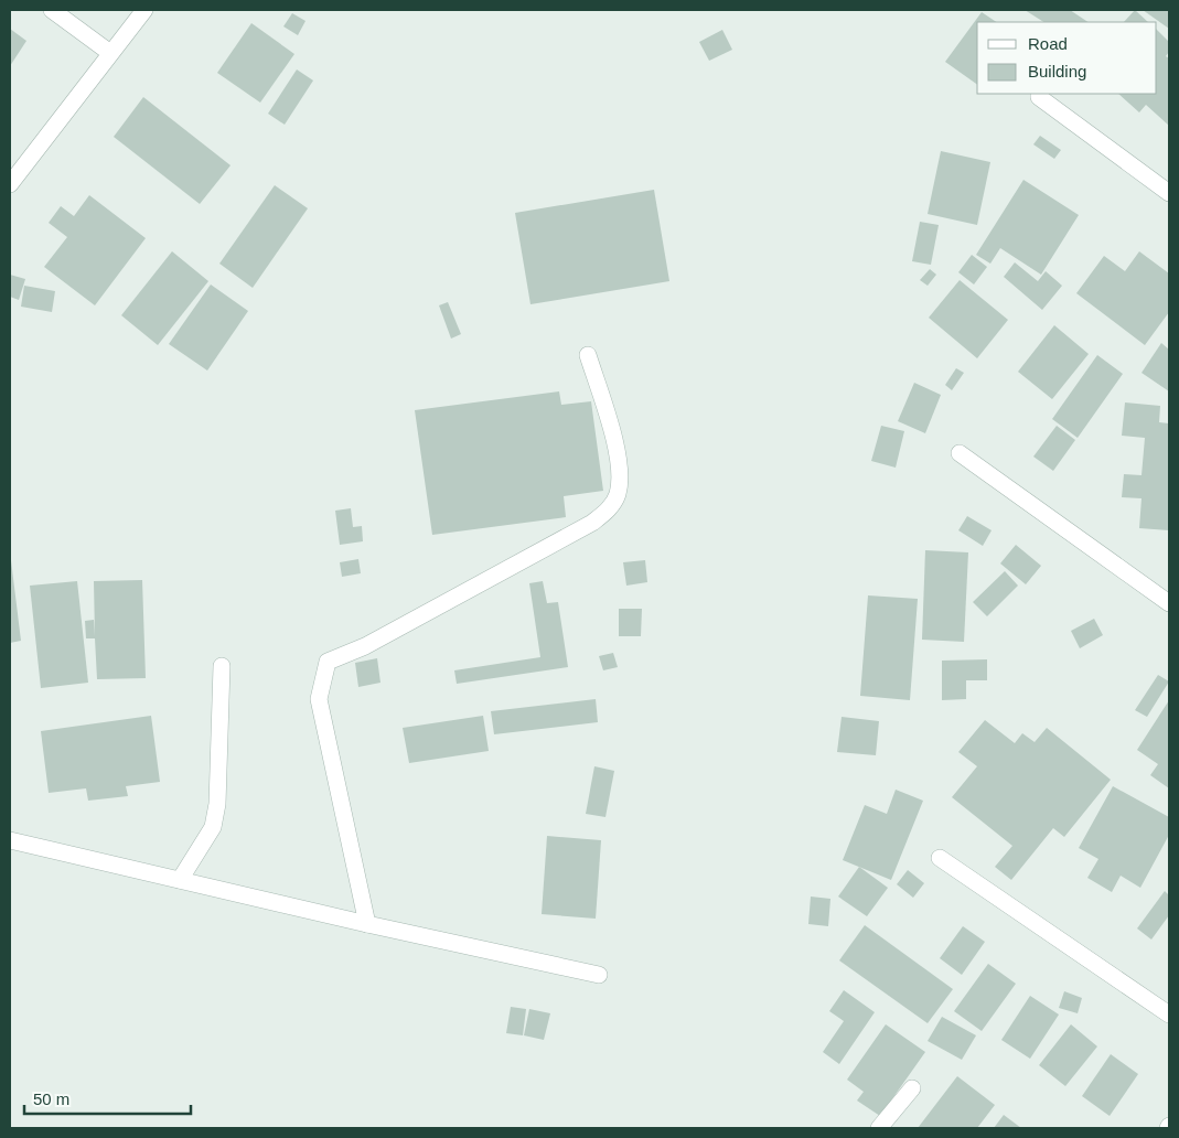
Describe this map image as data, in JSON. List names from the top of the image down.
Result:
{
  "legend": ["Road", "Building"],
  "scale_bar": "50 m"
}
